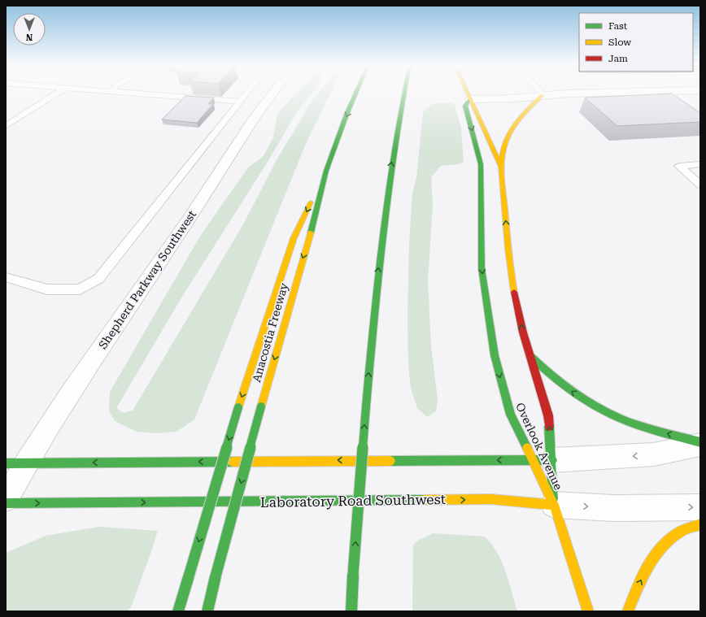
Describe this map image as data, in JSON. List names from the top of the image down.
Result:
{
  "streets": {
    "main road": ["Anacostia Freeway", "Overlook Avenue", "Laboratory Road Southwest"],
    "street": ["Shepherd Parkway Southwest"]
  },
  "crossings": [
    ["Overlook Avenue", "Laboratory Road Southwest"]
  ],
  "legend": ["Fast", "Slow", "Jam"],
  "north": "bottom"
}
